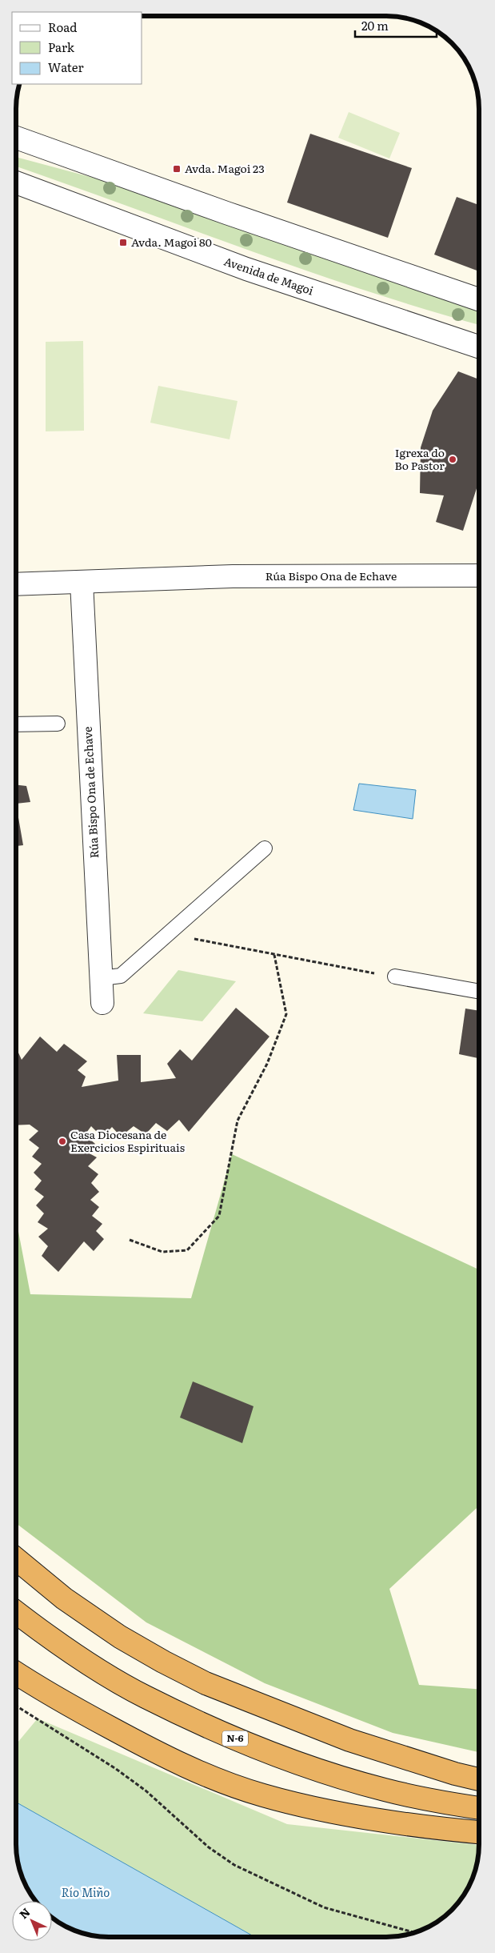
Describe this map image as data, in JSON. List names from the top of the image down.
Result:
{
  "streets": {
    "highway": ["N-6"],
    "street": ["Avenida de Magoi", "Rúa Bispo Ona de Echave"]
  },
  "water": ["Río Miño"],
  "places": {
    "transit": ["Avda. Magoi 23", "Avda. Magoi 80"],
    "other": ["Igrexa do Bo Pastor", "Casa Diocesana de Exercicios Espirituais"]
  },
  "legend": ["Road", "Park", "Water"],
  "scale_bar": "20 m",
  "north": "top left"
}
